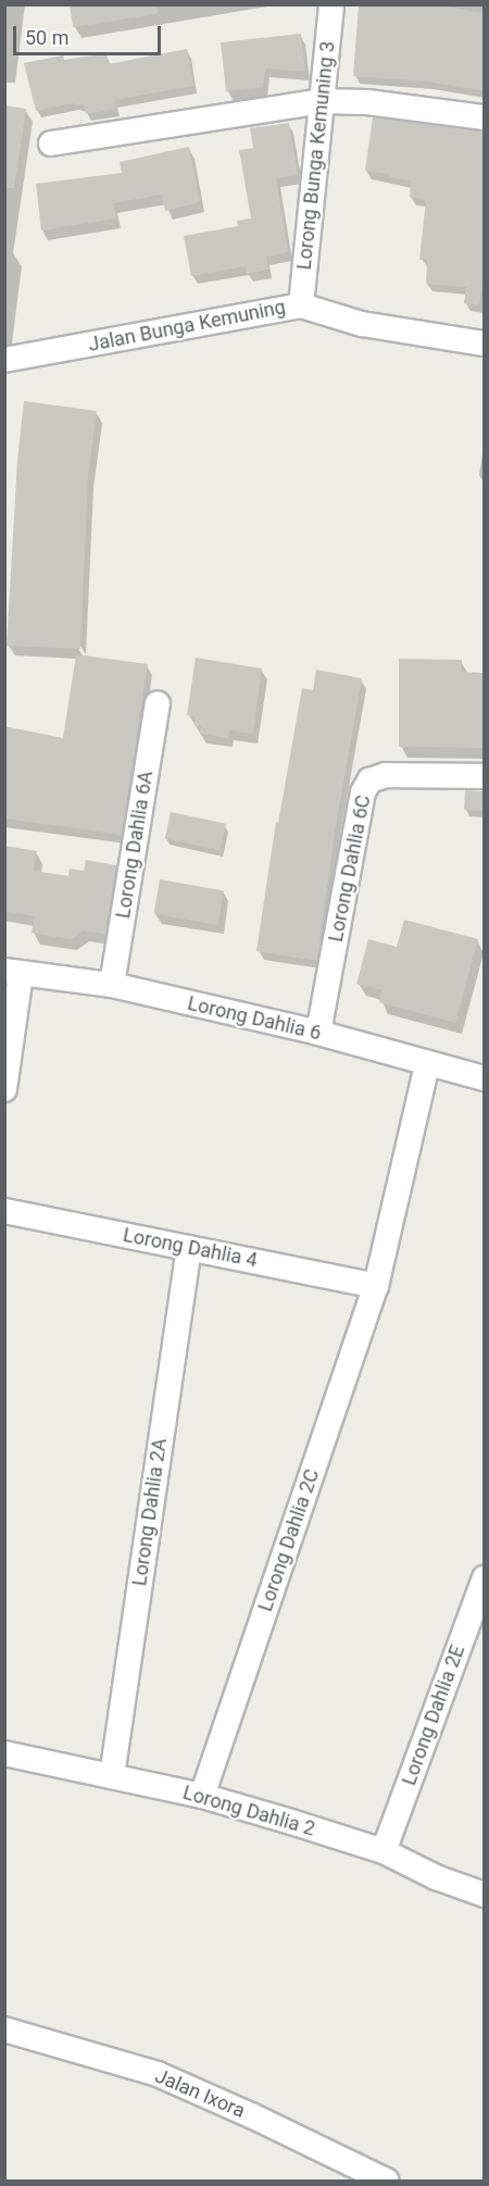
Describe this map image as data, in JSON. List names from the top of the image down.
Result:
{
  "streets": {
    "street": [
      "Lorong Bunga Kemuning 3",
      "Jalan Bunga Kemuning",
      "Lorong Dahlia 6A",
      "Lorong Dahlia 6C",
      "Lorong Dahlia 6",
      "Lorong Dahlia 4",
      "Lorong Dahlia 2A",
      "Lorong Dahlia 2C",
      "Lorong Dahlia 2E",
      "Lorong Dahlia 2",
      "Jalan Ixora"
    ]
  },
  "crossings": [
    ["Lorong Bunga Kemuning 3", "Jalan Bunga Kemuning"],
    ["Lorong Dahlia 6A", "Lorong Dahlia 6"],
    ["Lorong Dahlia 6C", "Lorong Dahlia 6"],
    ["Lorong Dahlia 6", "Lorong Dahlia 2C"],
    ["Lorong Dahlia 4", "Lorong Dahlia 2A"],
    ["Lorong Dahlia 4", "Lorong Dahlia 2C"],
    ["Lorong Dahlia 2A", "Lorong Dahlia 2"],
    ["Lorong Dahlia 2C", "Lorong Dahlia 2"],
    ["Lorong Dahlia 2E", "Lorong Dahlia 2"]
  ],
  "scale_bar": "50 m"
}
